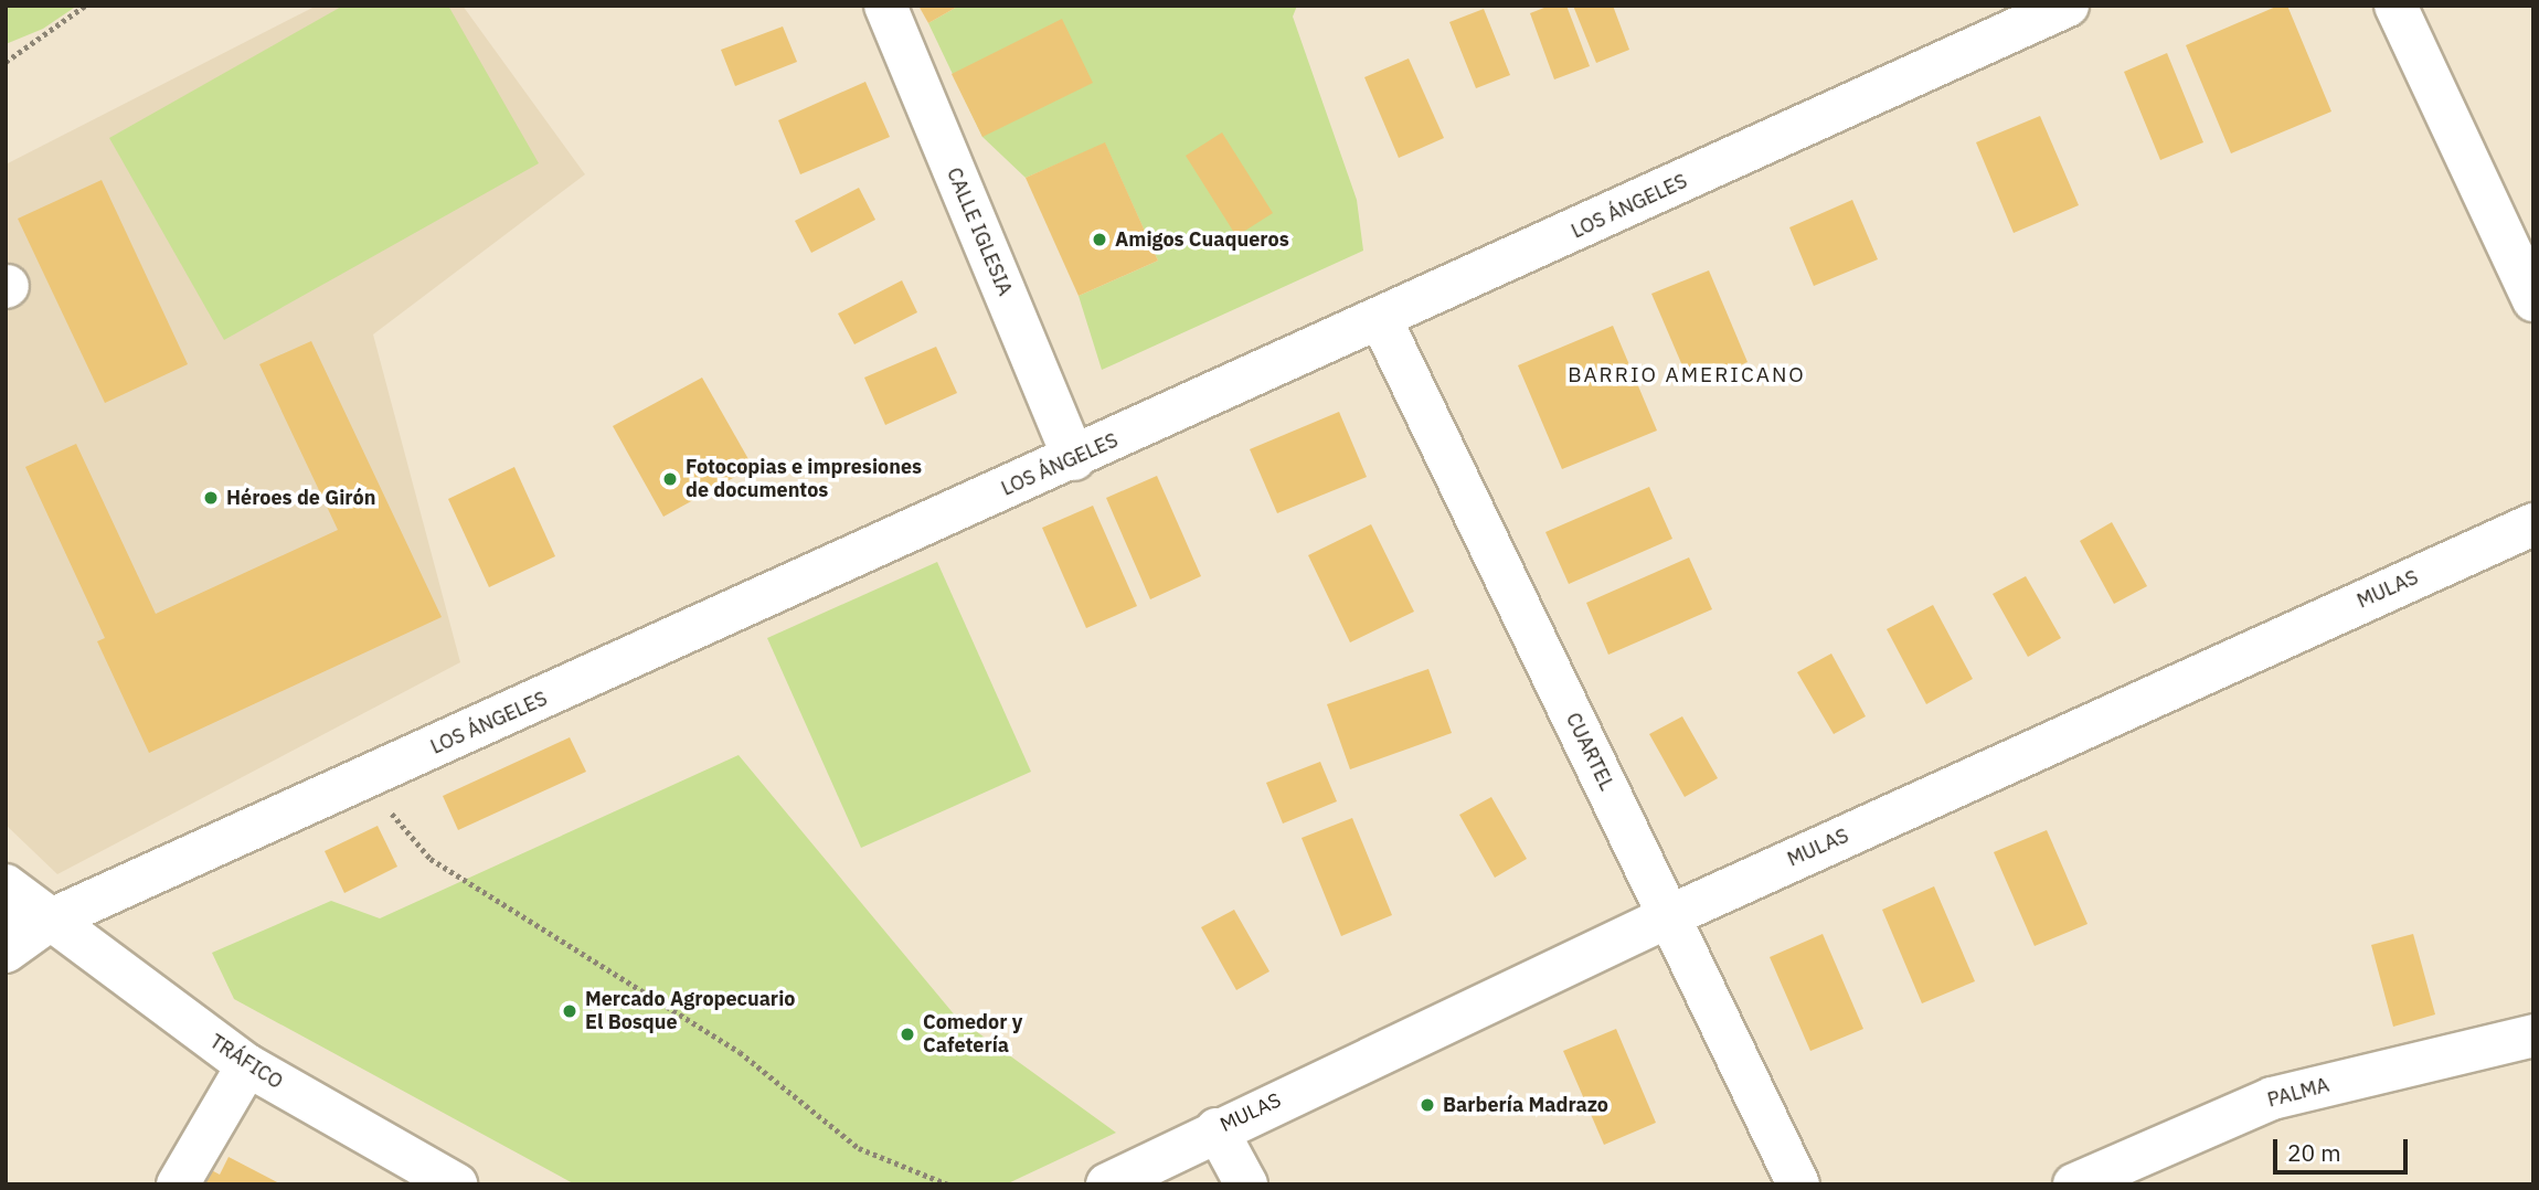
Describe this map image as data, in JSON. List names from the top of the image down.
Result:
{
  "streets": {
    "street": [
      "LOS ÁNGELES",
      "CALLE IGLESIA",
      "MULAS",
      "CUARTEL",
      "TRÁFICO",
      "PALMA"
    ]
  },
  "crossings": [
    ["LOS ÁNGELES", "CALLE IGLESIA"],
    ["LOS ÁNGELES", "CUARTEL"],
    ["LOS ÁNGELES", "TRÁFICO"],
    ["MULAS", "CUARTEL"]
  ],
  "districts": ["BARRIO AMERICANO"],
  "places": [
    "Amigos Cuaqueros",
    "Fotocopias e impresiones de documentos",
    "Héroes de Girón",
    "Mercado Agropecuario El Bosque",
    "Comedor y Cafetería",
    "Barbería Madrazo"
  ],
  "scale_bar": "20 m"
}
